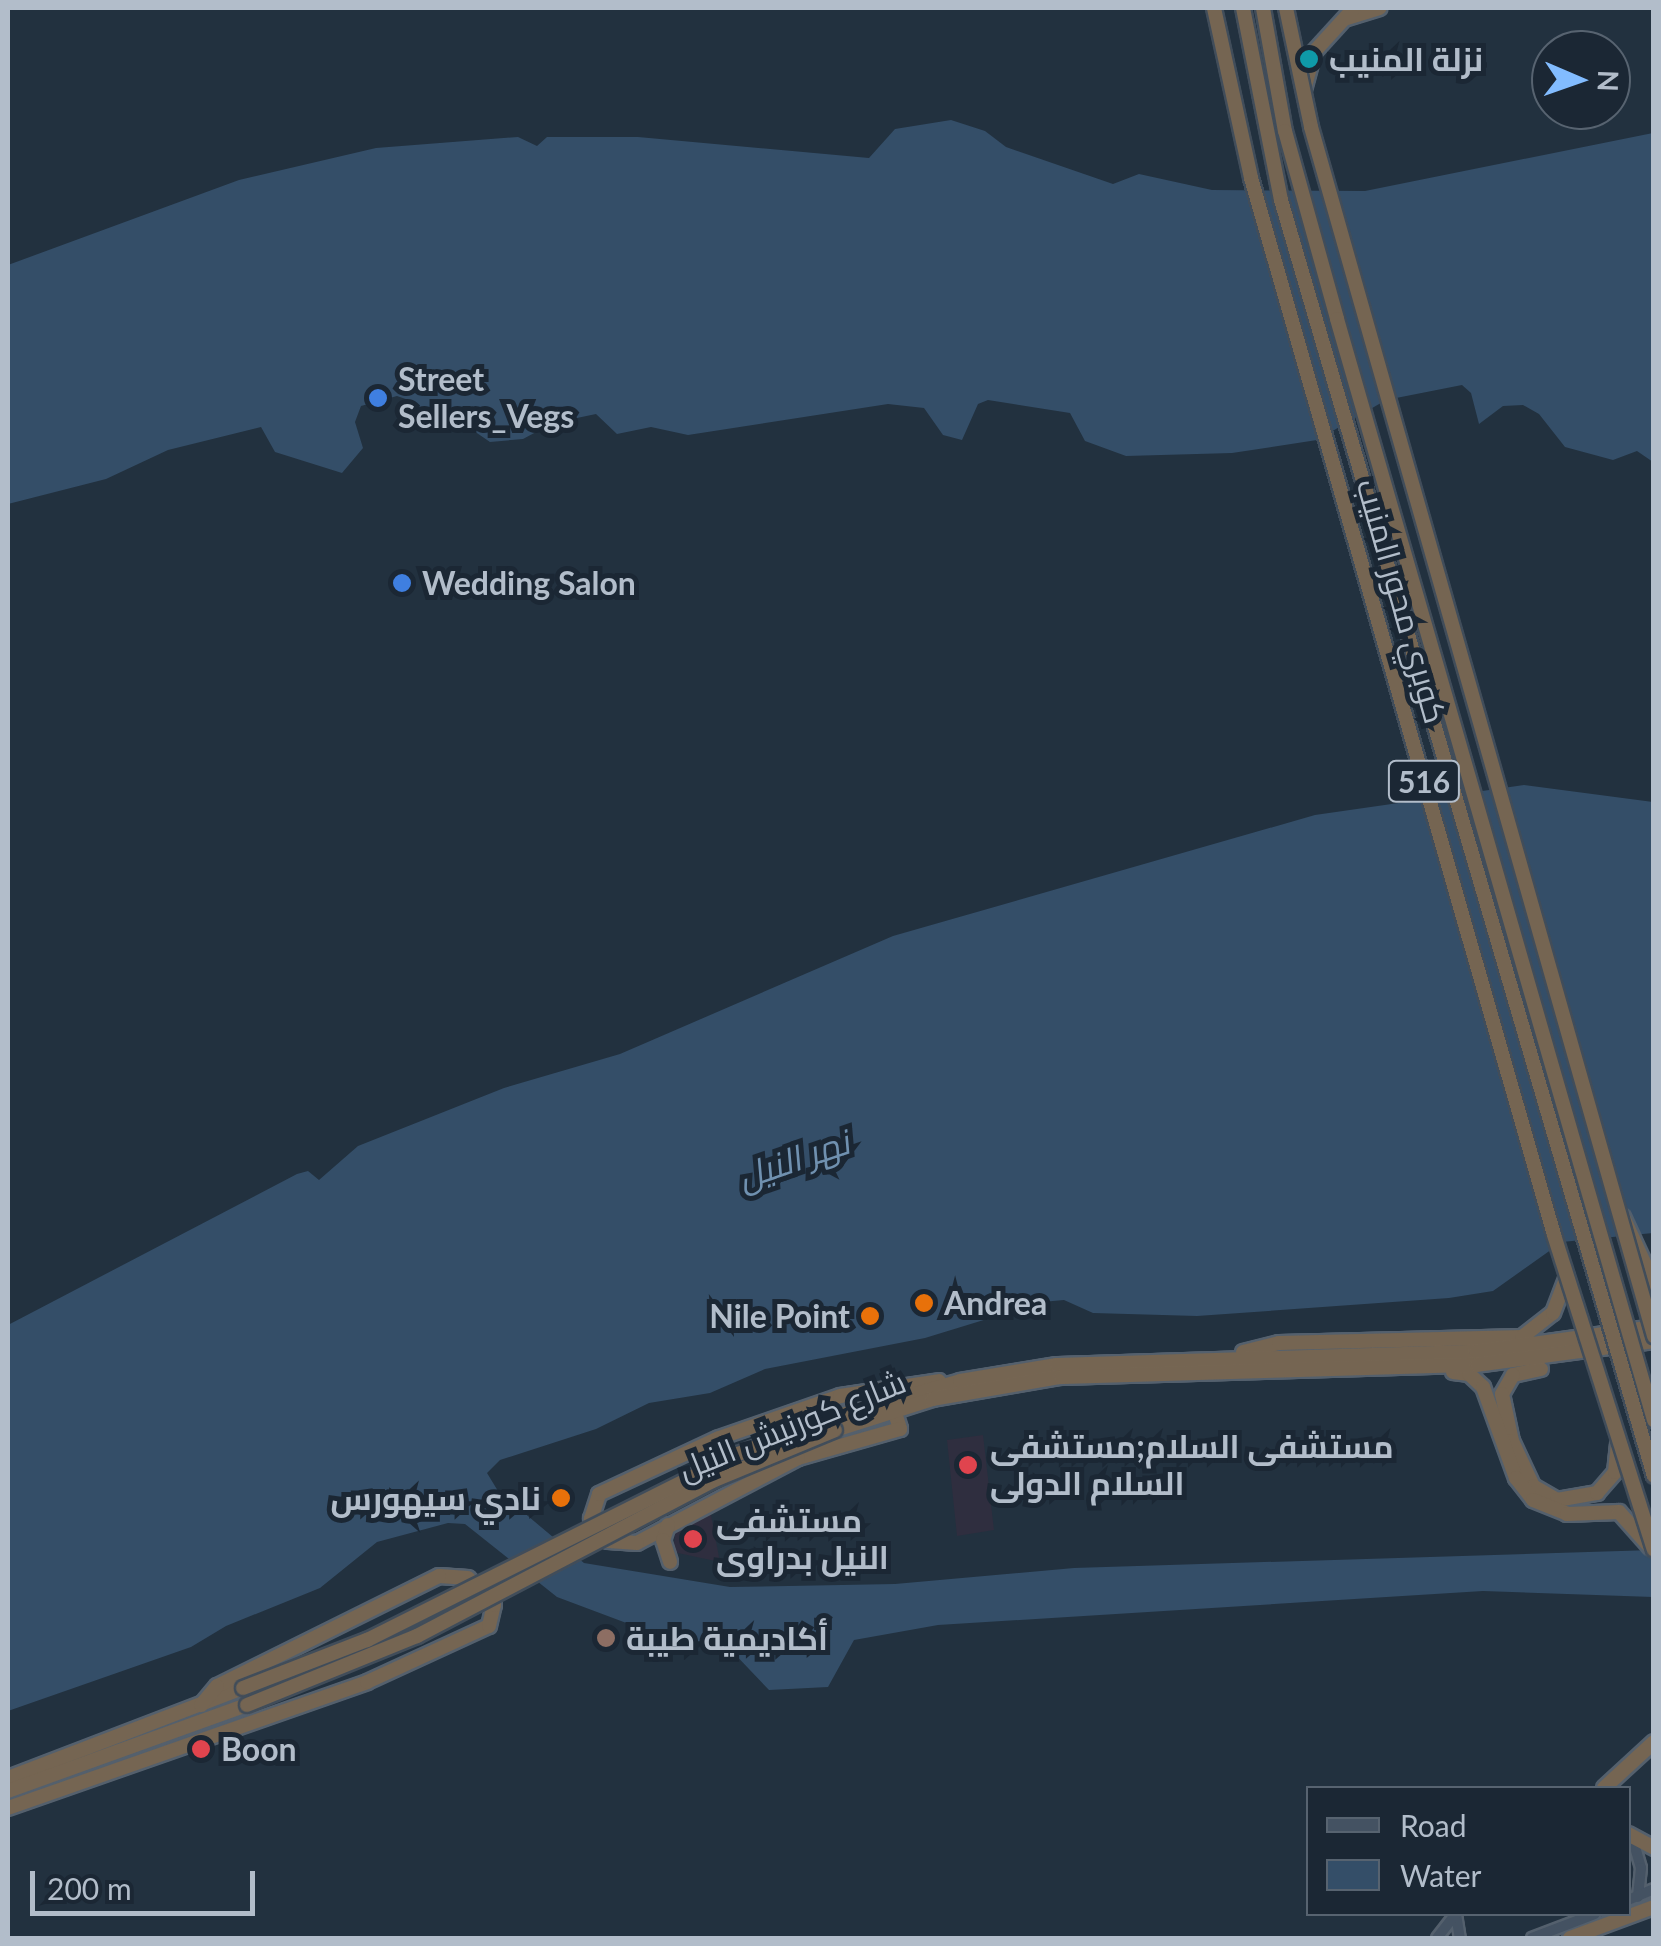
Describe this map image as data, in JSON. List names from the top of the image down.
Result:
{
  "streets": {
    "highway": ["كوبري محور المنيب", "516", "شارع كورنيش النيل"]
  },
  "crossings": [
    ["كوبري محور المنيب", "شارع كورنيش النيل"]
  ],
  "water": ["نهر النيل"],
  "places": [
    "نزلة المنيب",
    "Street Sellers_Vegs",
    "Wedding Salon",
    "Andrea",
    "Nile Point",
    "مستشفى السلام;مستشفى السلام الدولى",
    "نادي سيهورس",
    "مستشفى النيل بدراوى",
    "أكاديمية طيبة",
    "Boon"
  ],
  "legend": ["Road", "Water"],
  "scale_bar": "200 m",
  "north": "right"
}
